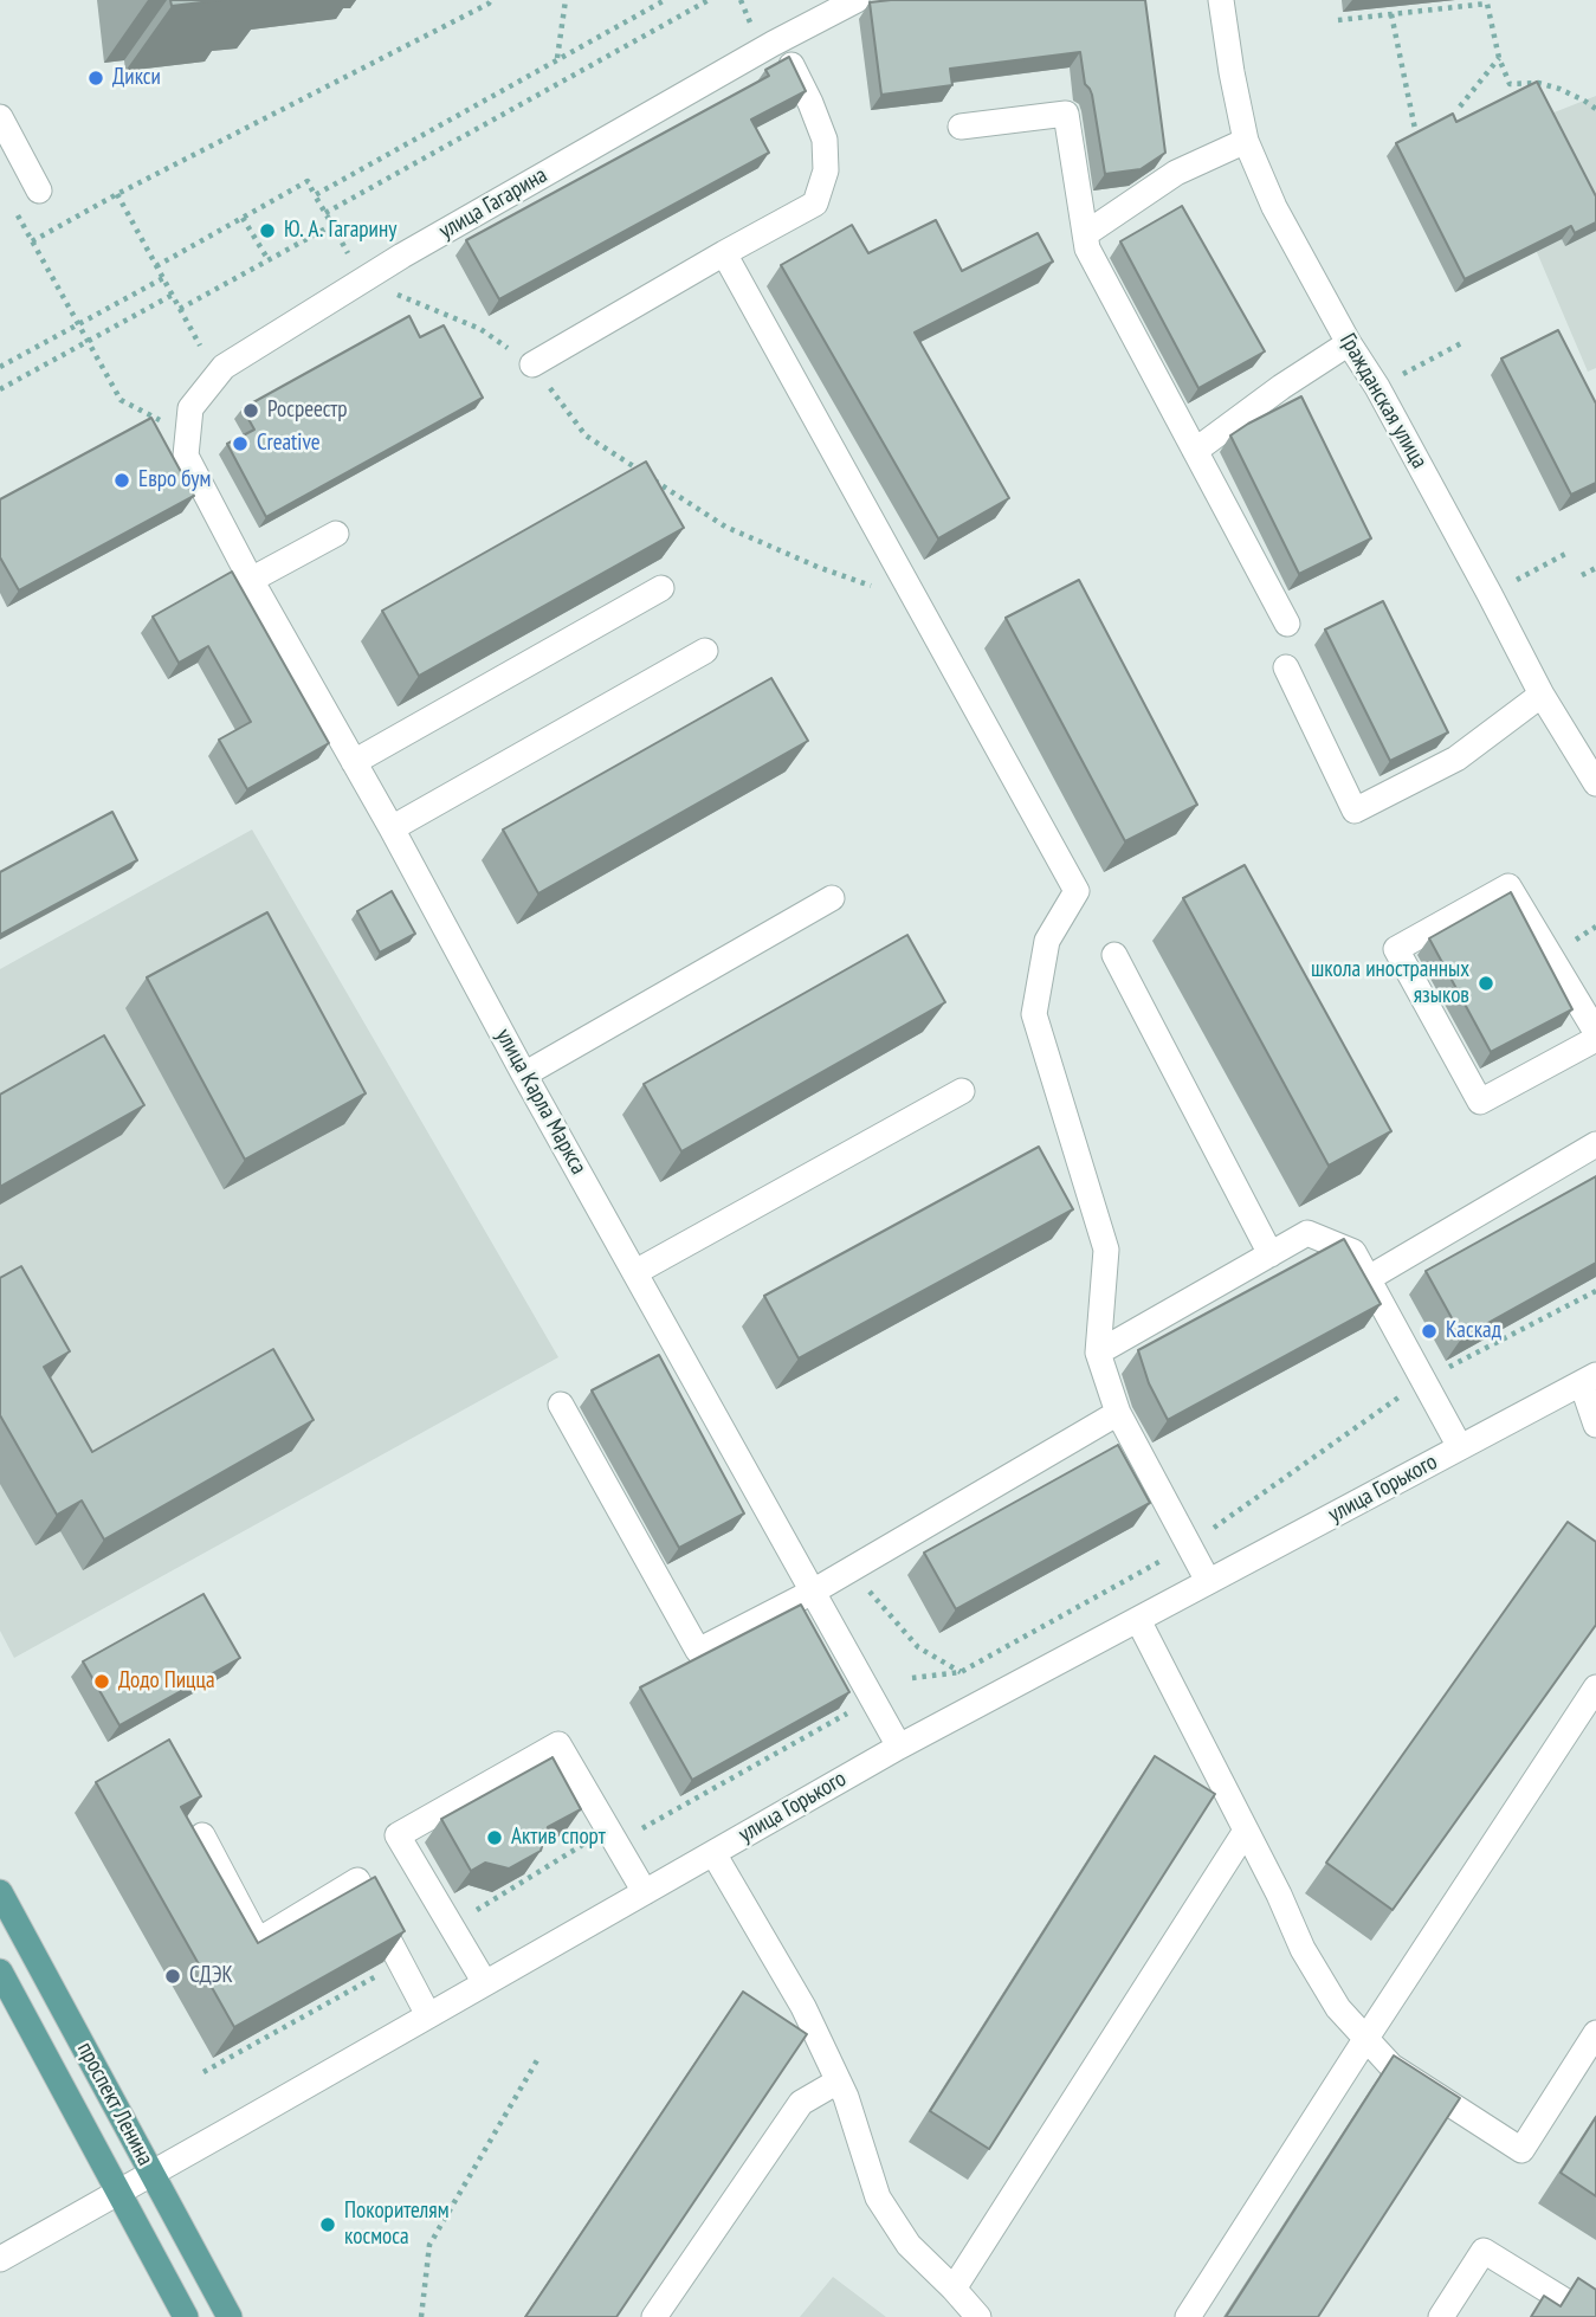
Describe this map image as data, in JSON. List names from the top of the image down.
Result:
{
  "streets": {
    "main road": ["проспект Ленина"],
    "street": [
      "улица Гагарина",
      "Гражданская улица",
      "улица Карла Маркса",
      "улица Горького"
    ]
  },
  "crossings": [
    ["улица Гагарина", "улица Карла Маркса"],
    ["улица Карла Маркса", "улица Горького"],
    ["улица Горького", "проспект Ленина"]
  ],
  "places": [
    "Дикси",
    "Ю. А. Гагарину",
    "Росреестр",
    "Creative",
    "Евро бум",
    "школа иностранных языков",
    "Каскад",
    "Додо Пицца",
    "Актив спорт",
    "СДЭК",
    "Покорителям космоса"
  ]
}
